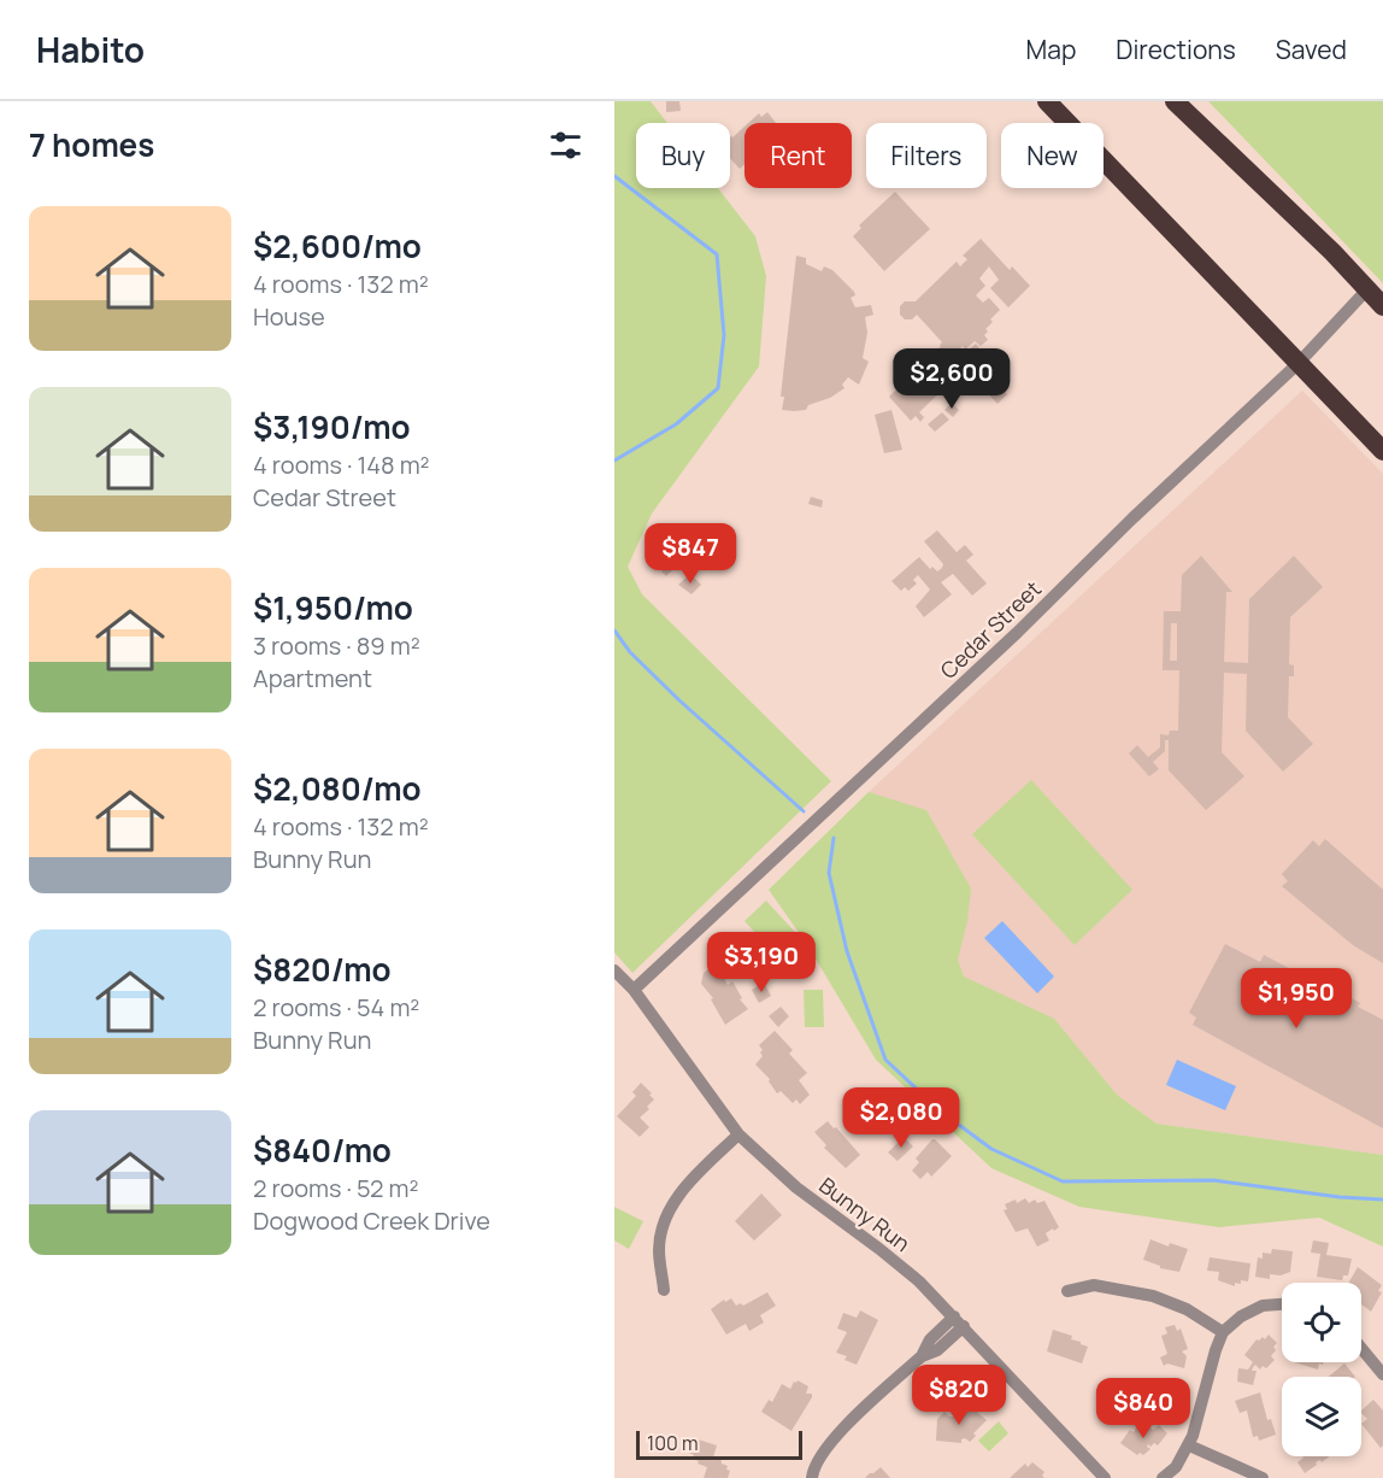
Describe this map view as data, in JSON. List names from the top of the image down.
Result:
{
  "streets": {
    "street": ["Cedar Street", "Bunny Run"]
  },
  "crossings": [
    ["Cedar Street", "Bunny Run"]
  ],
  "scale_bar": "100 m",
  "page": {
    "header": "Habito",
    "nav": ["Map", "Directions", "Saved"],
    "heading": "7 homes",
    "chip": [
      "Buy",
      "Rent",
      "Filters",
      "New"
    ],
    "list": [
      {
        "name": "$2,600/mo",
        "note": "4 rooms · 132 m² · House"
      },
      {
        "name": "$3,190/mo",
        "note": "4 rooms · 148 m² · Cedar Street"
      },
      {
        "name": "$1,950/mo",
        "note": "3 rooms · 89 m² · Apartment"
      },
      {
        "name": "$2,080/mo",
        "note": "4 rooms · 132 m² · Bunny Run"
      },
      {
        "name": "$820/mo",
        "note": "2 rooms · 54 m² · Bunny Run"
      },
      {
        "name": "$840/mo",
        "note": "2 rooms · 52 m² · Dogwood Creek Drive"
      }
    ],
    "price": [
      "$2,600",
      "$847",
      "$3,190",
      "$1,950",
      "$2,080",
      "$820",
      "$840"
    ],
    "scale": "100 m"
  }
}
